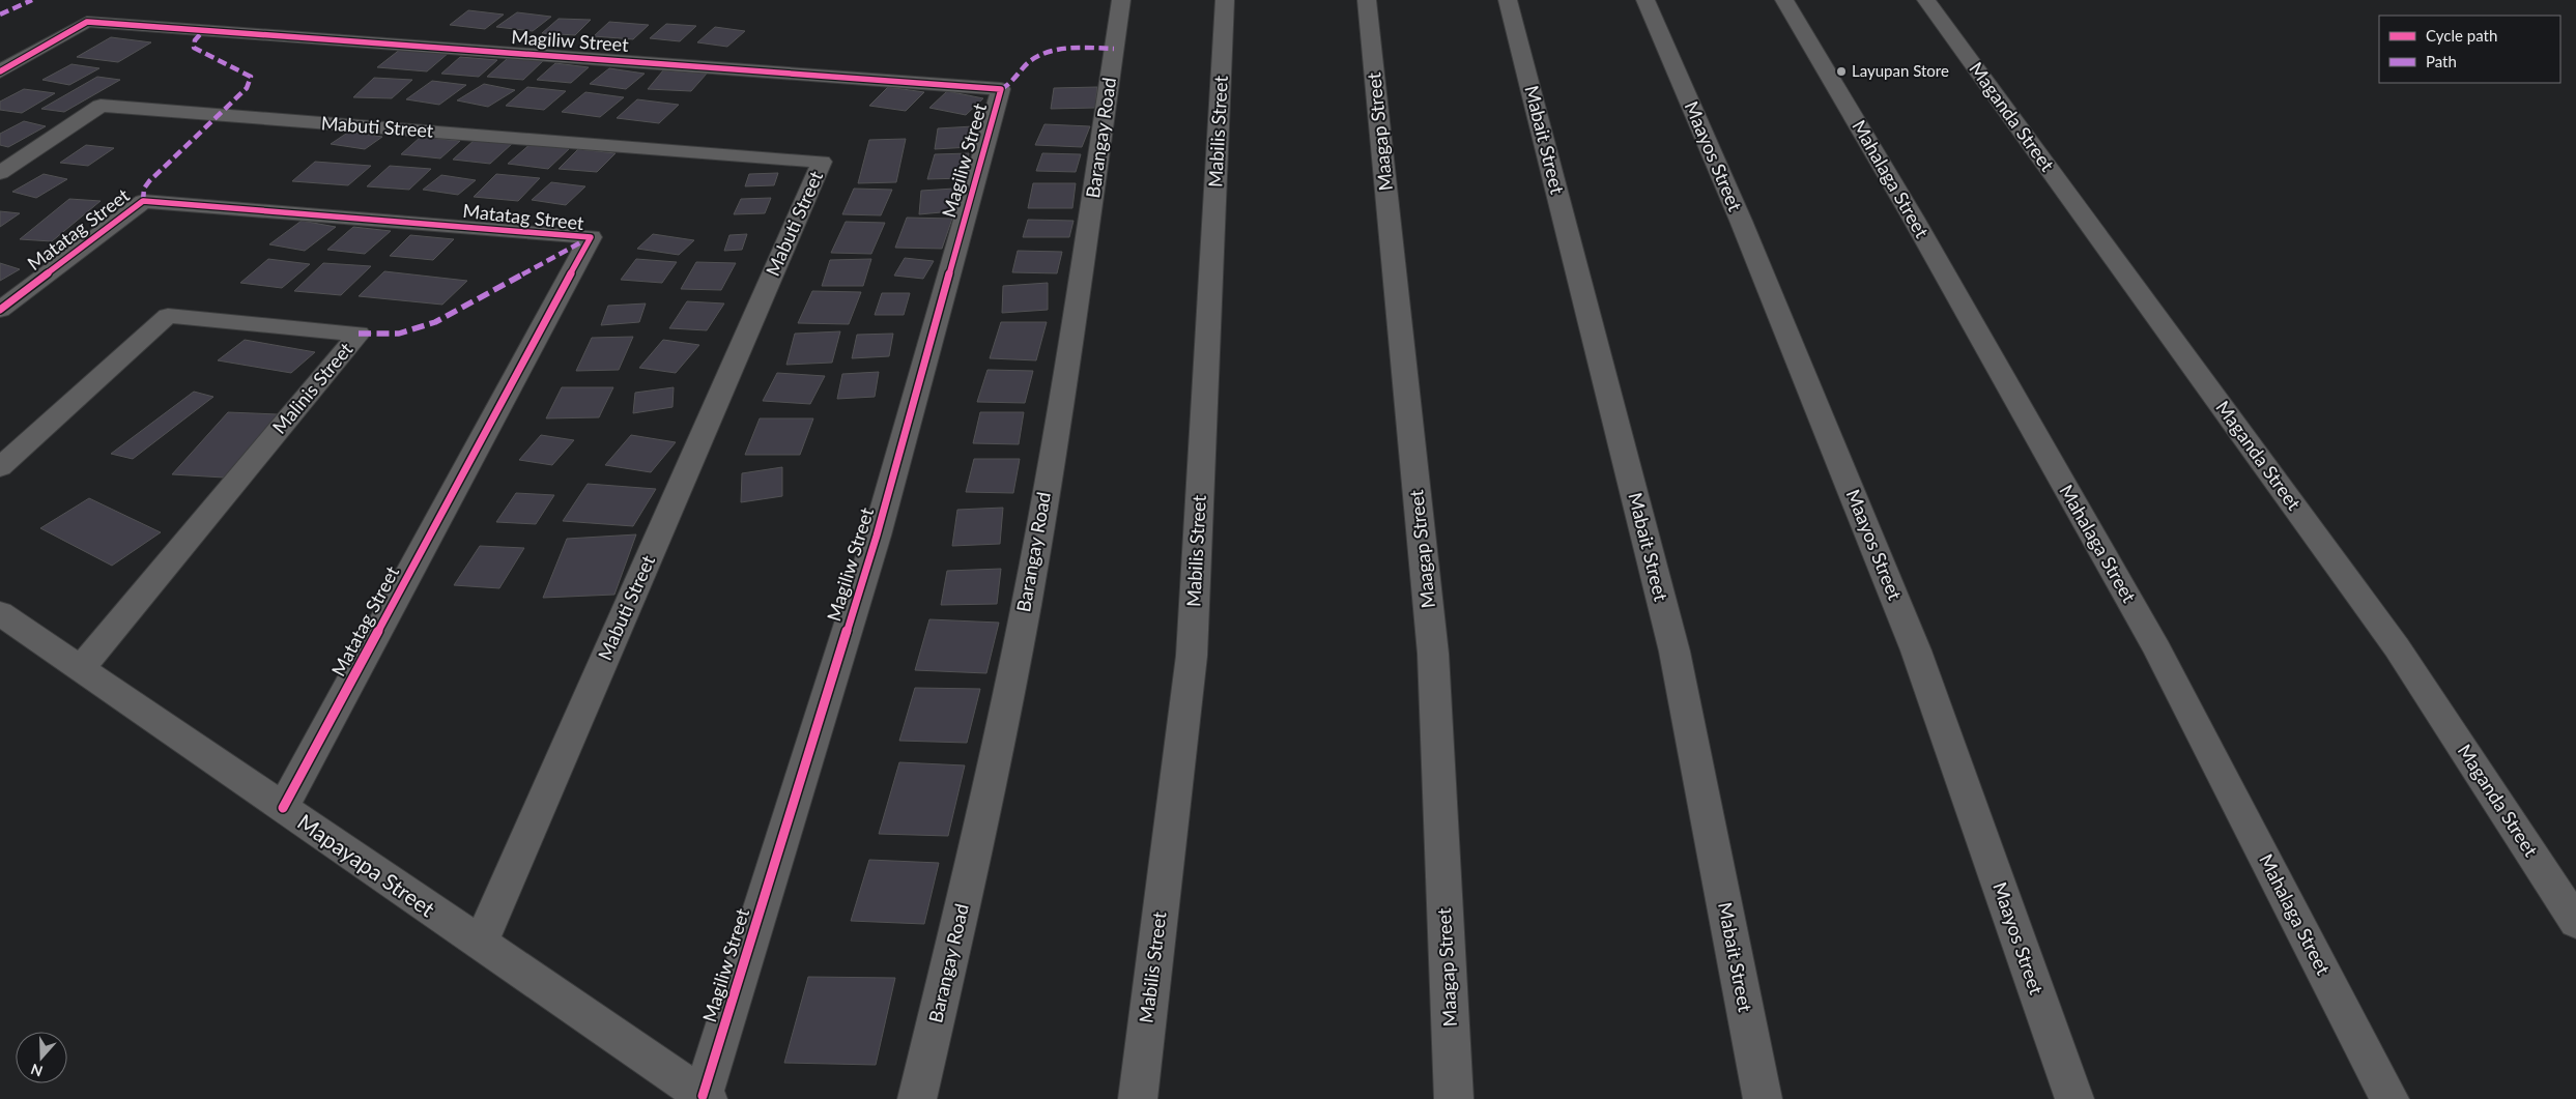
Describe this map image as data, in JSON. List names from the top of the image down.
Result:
{
  "streets": {
    "street": [
      "Magiliw Street",
      "Maganda Street",
      "Mabuti Street",
      "Mabilis Street",
      "Maagap Street",
      "Barangay Road",
      "Mabait Street",
      "Maayos Street",
      "Mahalaga Street",
      "Matatag Street",
      "Malinis Street",
      "Mapayapa Street"
    ]
  },
  "crossings": [
    ["Magiliw Street", "Mapayapa Street"],
    ["Mabuti Street", "Mapayapa Street"],
    ["Matatag Street", "Mapayapa Street"],
    ["Malinis Street", "Mapayapa Street"]
  ],
  "places": ["Layupan Store"],
  "legend": ["Cycle path", "Path"],
  "north": "bottom"
}
